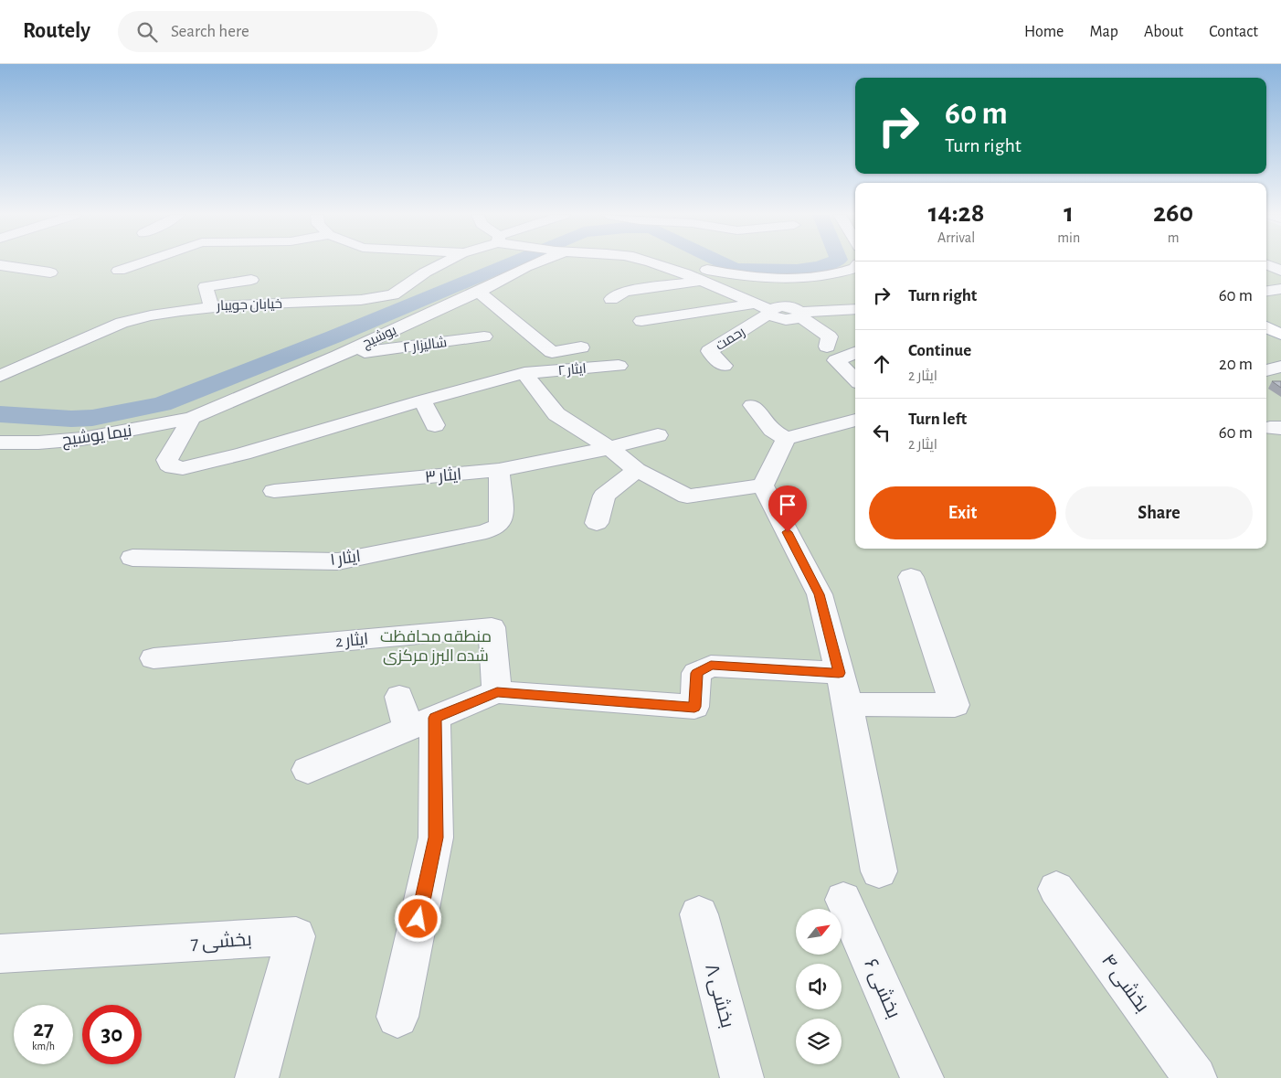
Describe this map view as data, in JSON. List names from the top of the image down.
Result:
{
  "streets": {
    "street": [
      "خیابان جویبار",
      "یوشیج",
      "رحمت",
      "شالیزار ۲",
      "ایثار ۲",
      "نیما یوشیج",
      "ایثار ۳",
      "ایثار ۱",
      "ایثار 2",
      "بخشی 7",
      "بخشی ۴",
      "بخشی ۶",
      "بخشی ۸"
    ]
  },
  "crossings": [
    ["یوشیج", "شالیزار ۲"],
    ["یوشیج", "ایثار ۲"],
    ["یوشیج", "نیما یوشیج"],
    ["ایثار ۲", "نیما یوشیج"],
    ["ایثار ۳", "ایثار ۱"]
  ],
  "parks": ["منطقه محافظت شده البرز مرکزی"],
  "north": "top right",
  "page": {
    "header": "Routely",
    "search": "Search here",
    "nav": [
      "Home",
      "Map",
      "About",
      "Contact"
    ],
    "turn": ["60 m", "Turn right"],
    "eta": [
      "14:28",
      "Arrival",
      "1",
      "min",
      "260",
      "m"
    ],
    "list": [
      {
        "name": "Turn right",
        "value": "60 m"
      },
      {
        "name": "Continue",
        "note": "ایثار 2",
        "value": "20 m"
      },
      {
        "name": "Turn left",
        "note": "ایثار 2",
        "value": "60 m"
      }
    ],
    "buttons": ["Exit", "Share"],
    "speed": "27 km/h",
    "limit": "30"
  }
}
